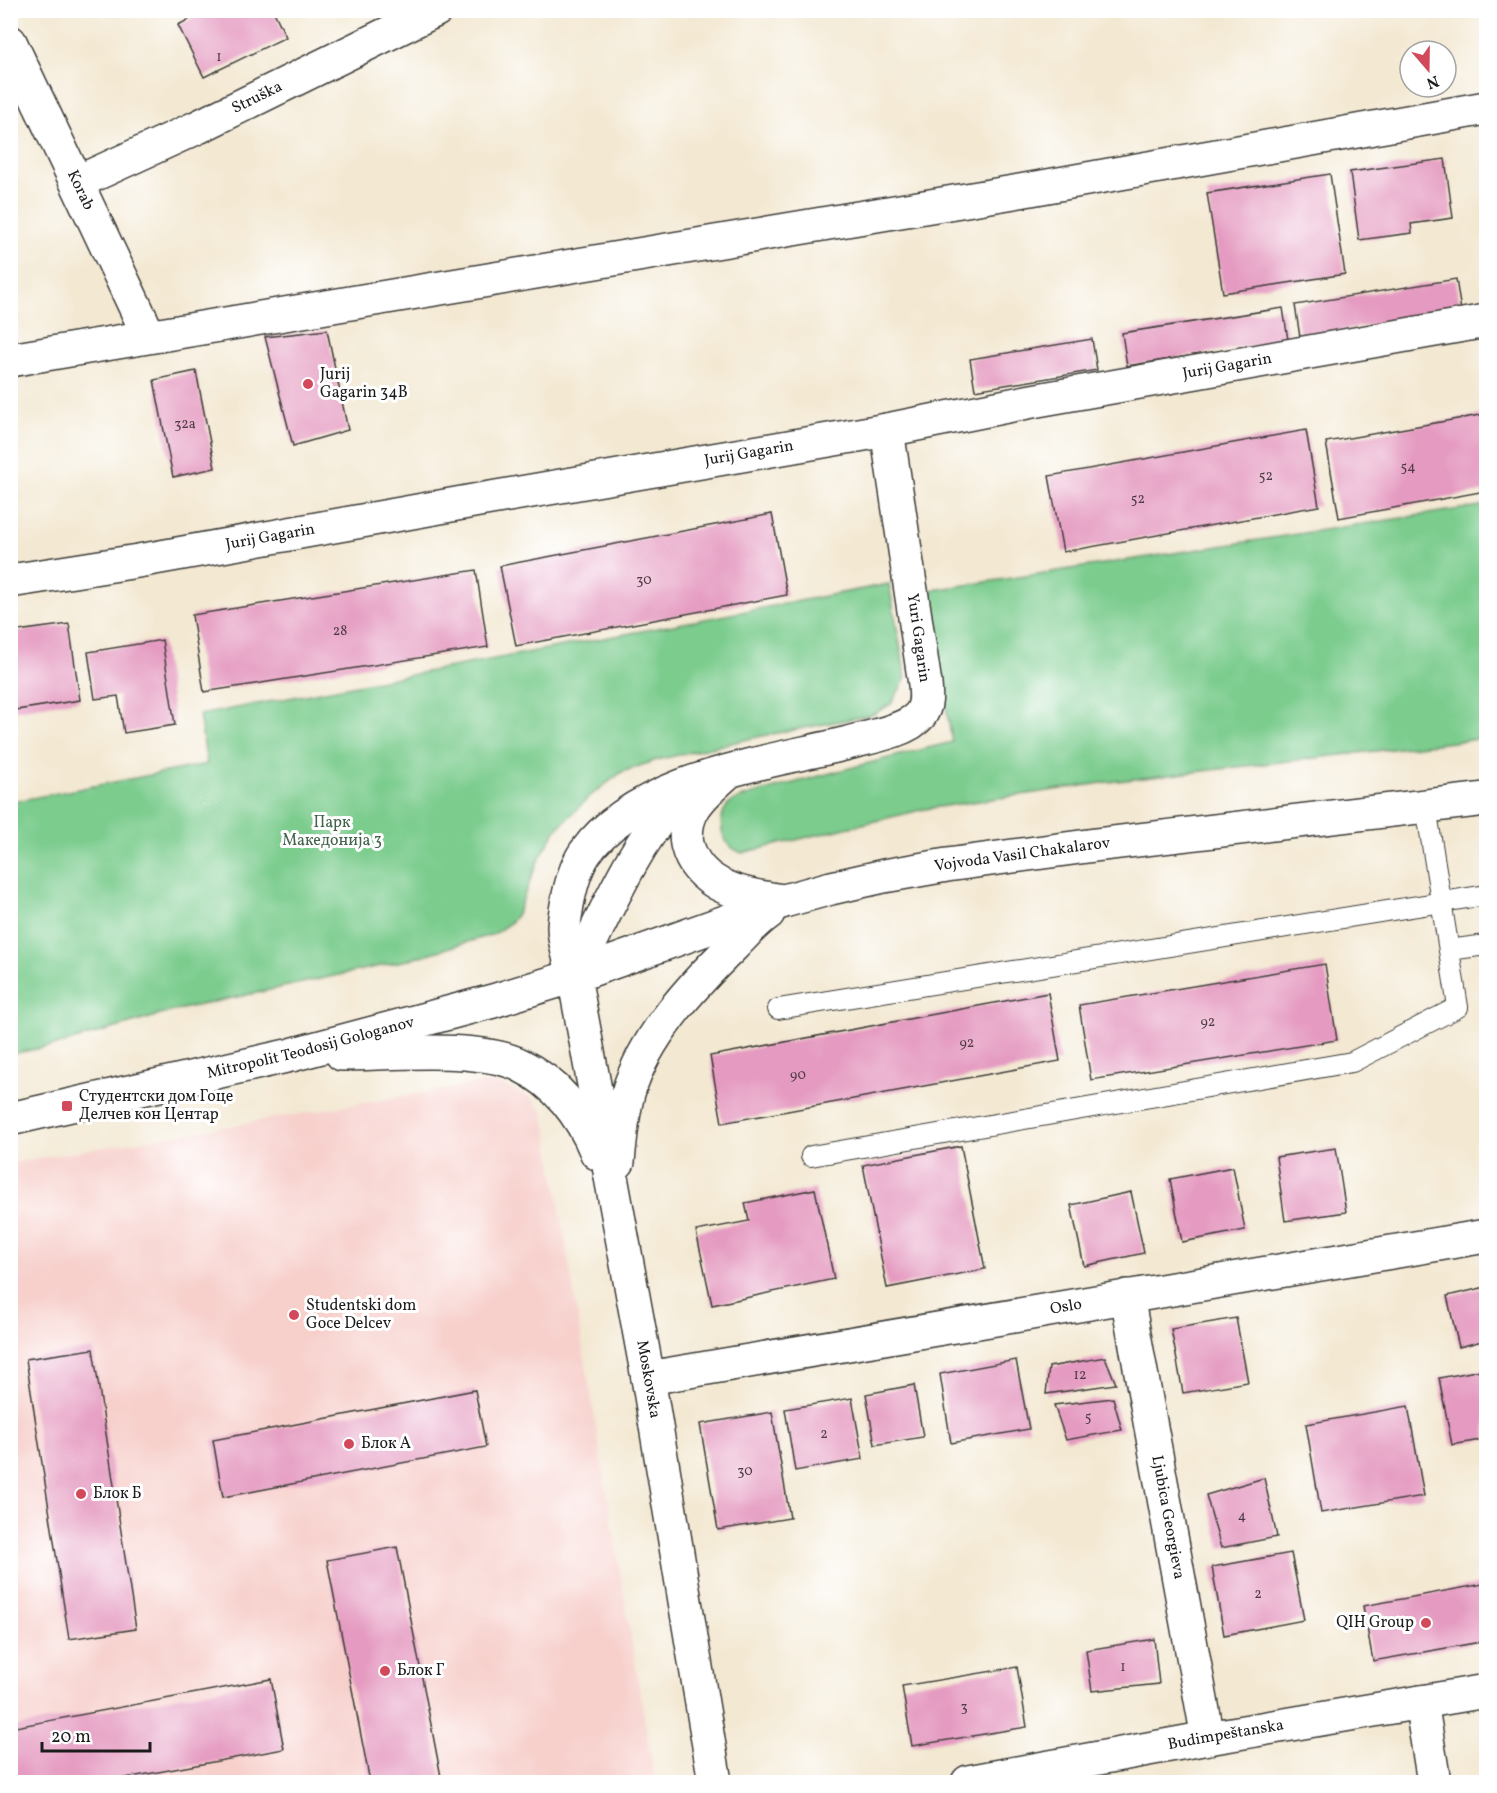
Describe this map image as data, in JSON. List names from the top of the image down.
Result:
{
  "streets": {
    "street": [
      "Struška",
      "Korab",
      "Jurij Gagarin",
      "Yuri Gagarin",
      "Vojvoda Vasil Chakalarov",
      "Mitropolit Teodosij Gologanov",
      "Oslo",
      "Moskovska",
      "Ljubica Georgieva",
      "Budimpeštanska"
    ]
  },
  "crossings": [
    ["Struška", "Korab"],
    ["Jurij Gagarin", "Yuri Gagarin"],
    ["Yuri Gagarin", "Vojvoda Vasil Chakalarov"],
    ["Yuri Gagarin", "Mitropolit Teodosij Gologanov"],
    ["Yuri Gagarin", "Moskovska"],
    ["Vojvoda Vasil Chakalarov", "Mitropolit Teodosij Gologanov"],
    ["Vojvoda Vasil Chakalarov", "Moskovska"],
    ["Mitropolit Teodosij Gologanov", "Moskovska"],
    ["Oslo", "Moskovska"],
    ["Oslo", "Ljubica Georgieva"],
    ["Ljubica Georgieva", "Budimpeštanska"]
  ],
  "parks": ["Парк Македонија 3"],
  "places": {
    "other": [
      "Jurij Gagarin 34B",
      "Studentski dom Goce Delcev",
      "Блок А",
      "Блок Б",
      "QIH Group",
      "Блок Г"
    ],
    "transit": ["Студентски дом Гоце Делчев кон Центар"]
  },
  "house_numbers": [
    "1",
    "32а",
    "54",
    "52",
    "52",
    "30",
    "28",
    "92",
    "92",
    "90",
    "12",
    "5",
    "2",
    "30",
    "4",
    "2",
    "1",
    "3"
  ],
  "scale_bar": "20 m",
  "north": "bottom"
}
